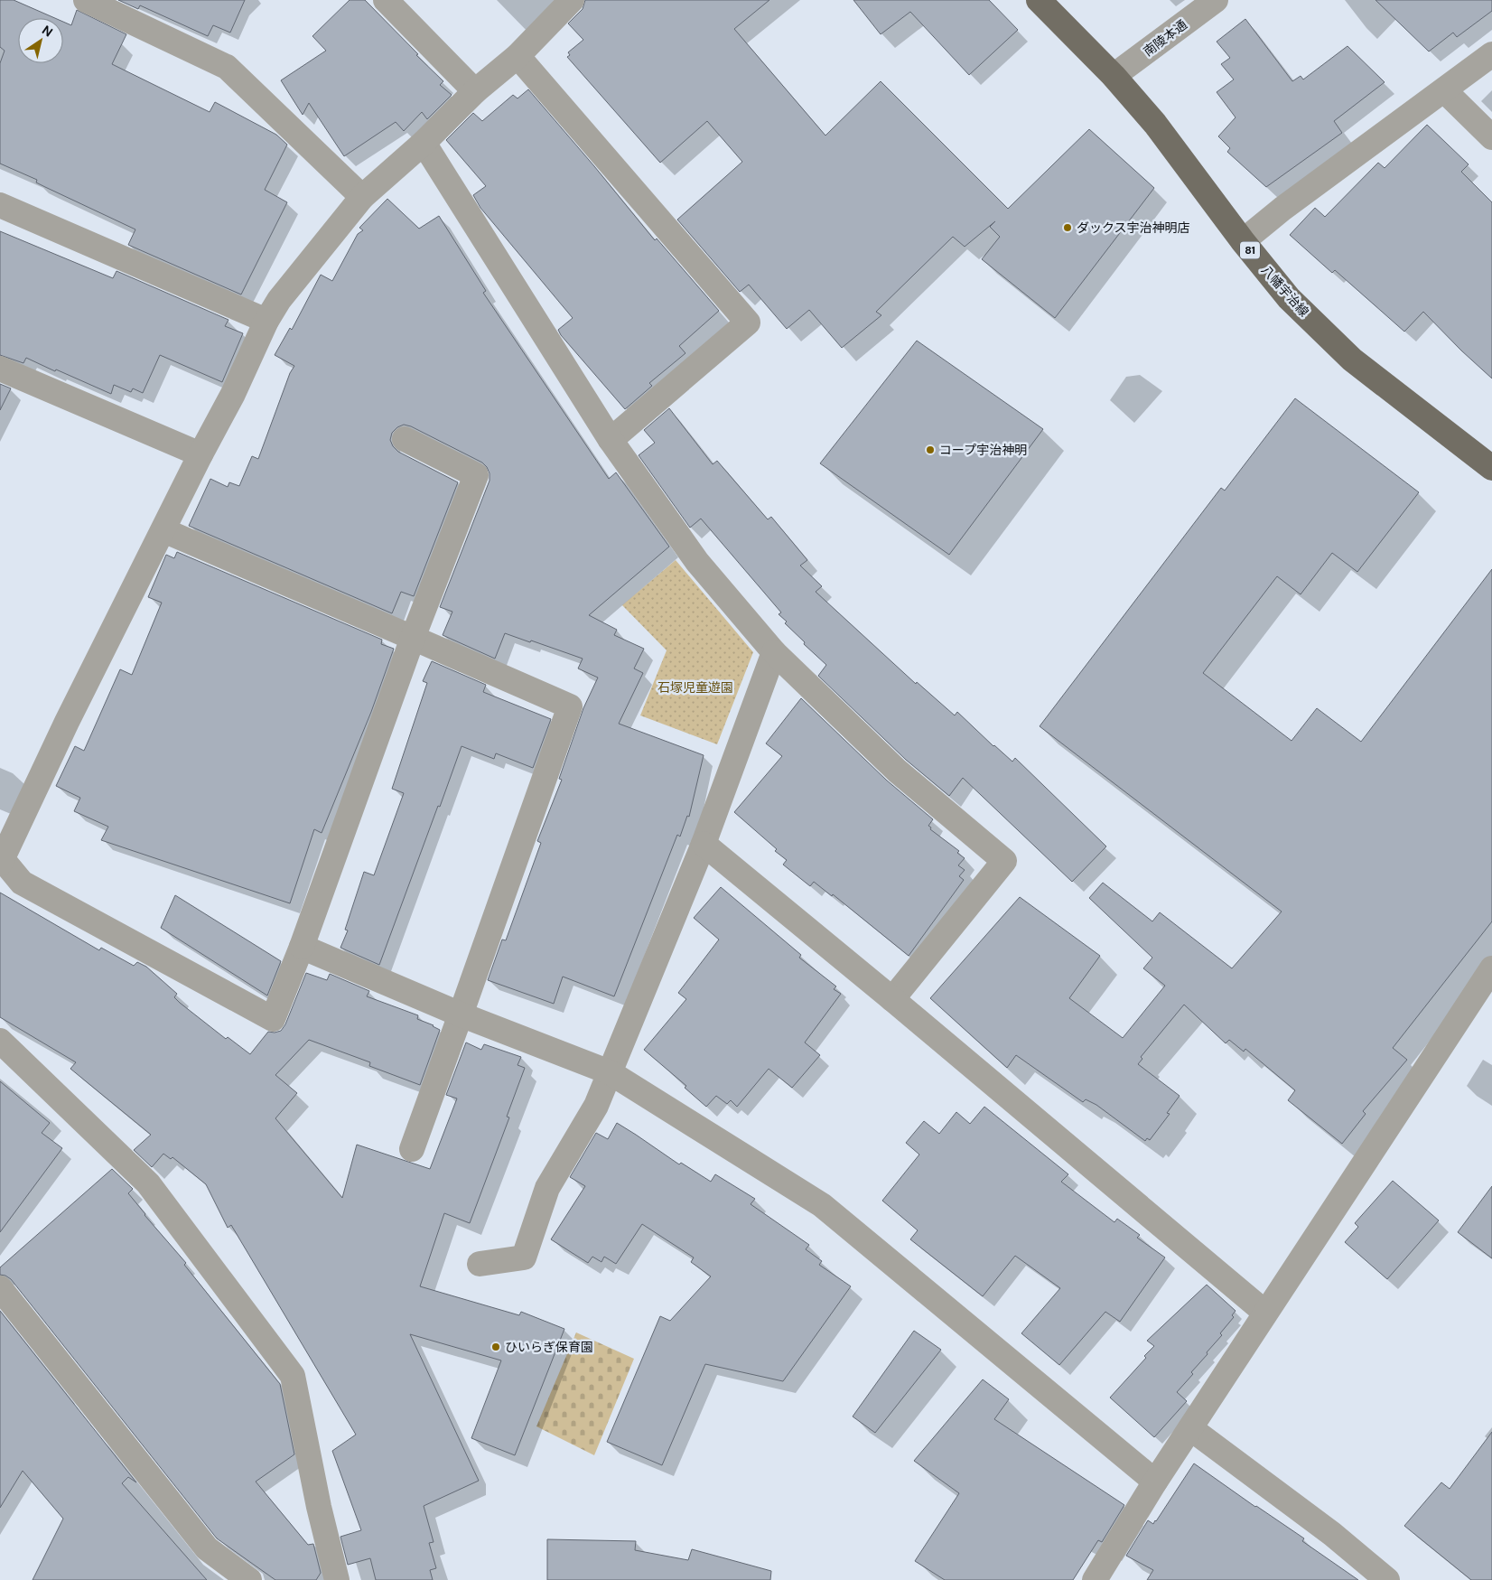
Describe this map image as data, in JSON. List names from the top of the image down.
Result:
{
  "streets": {
    "main road": ["81", "八幡宇治線"],
    "street": ["南陵本通"]
  },
  "crossings": [
    ["南陵本通", "八幡宇治線"]
  ],
  "parks": ["石塚児童遊園"],
  "places": ["ダックス宇治神明店", "コープ宇治神明", "ひいらぎ保育園"],
  "north": "top right"
}
